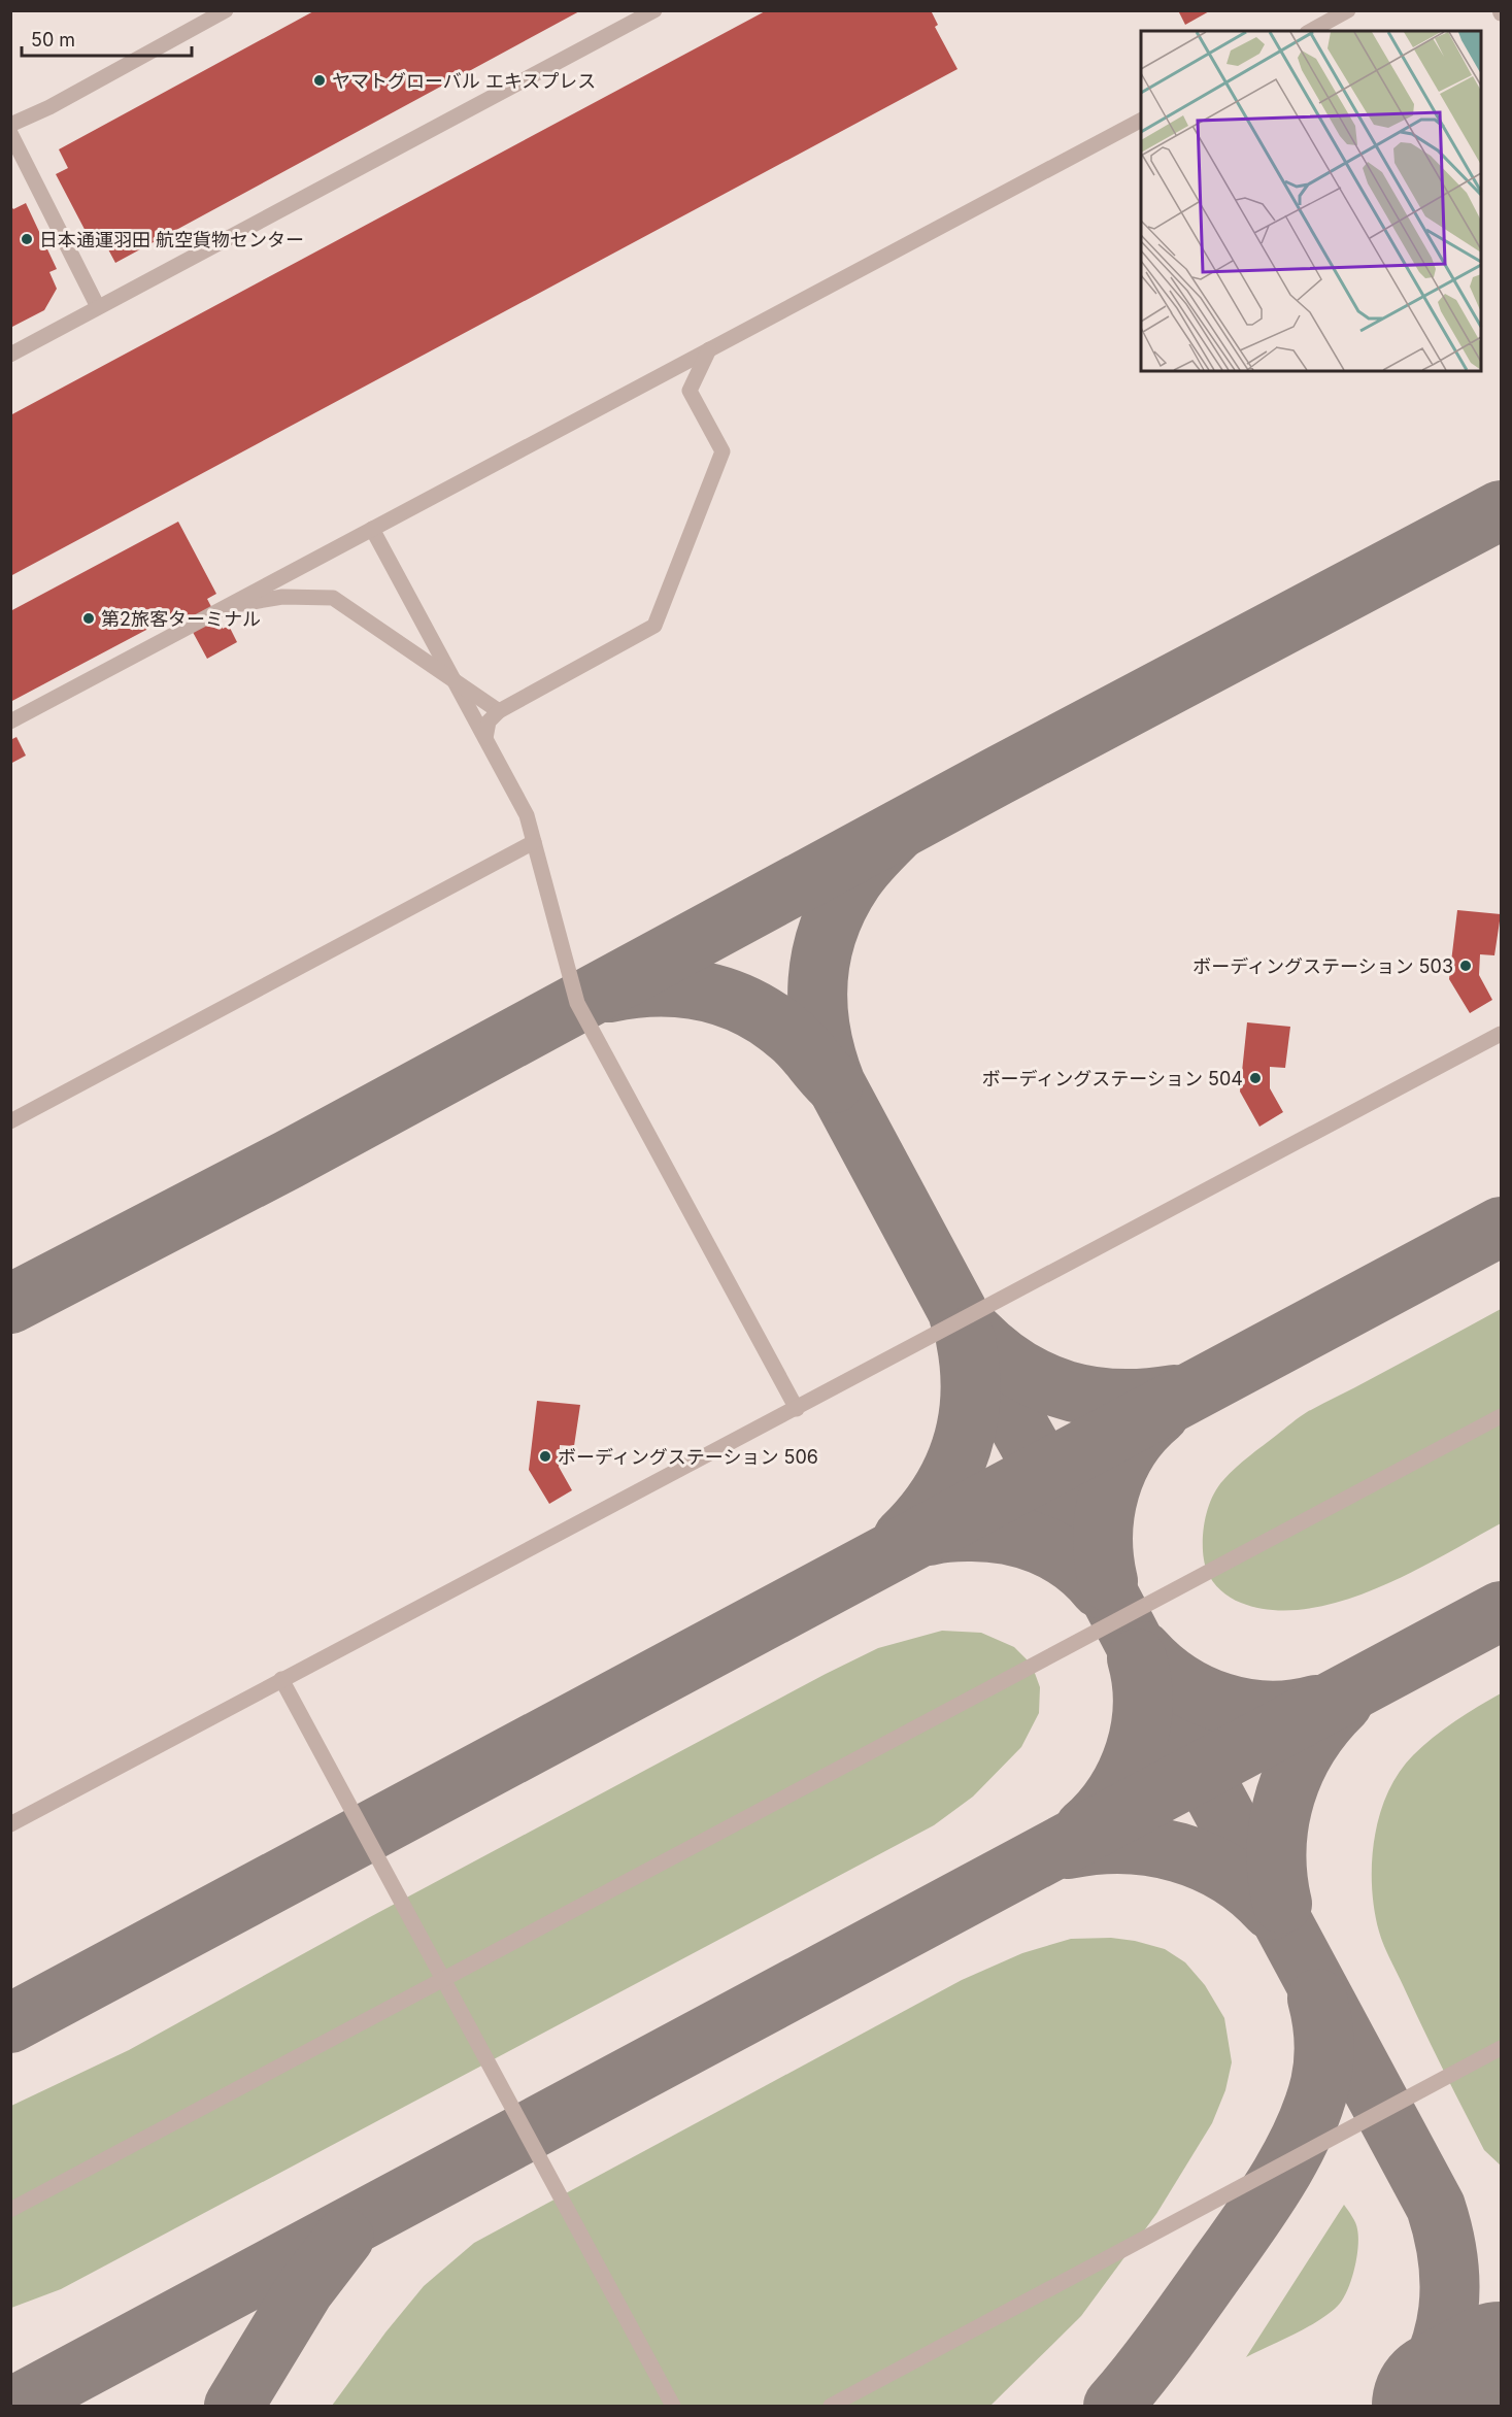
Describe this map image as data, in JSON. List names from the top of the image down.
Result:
{
  "places": [
    "ヤマトグローバル エキスプレス",
    "日本通運羽田 航空貨物センター",
    "第2旅客ターミナル",
    "ボーディングステーション 503",
    "ボーディングステーション 504",
    "ボーディングステーション 506"
  ],
  "scale_bar": "50 m"
}
